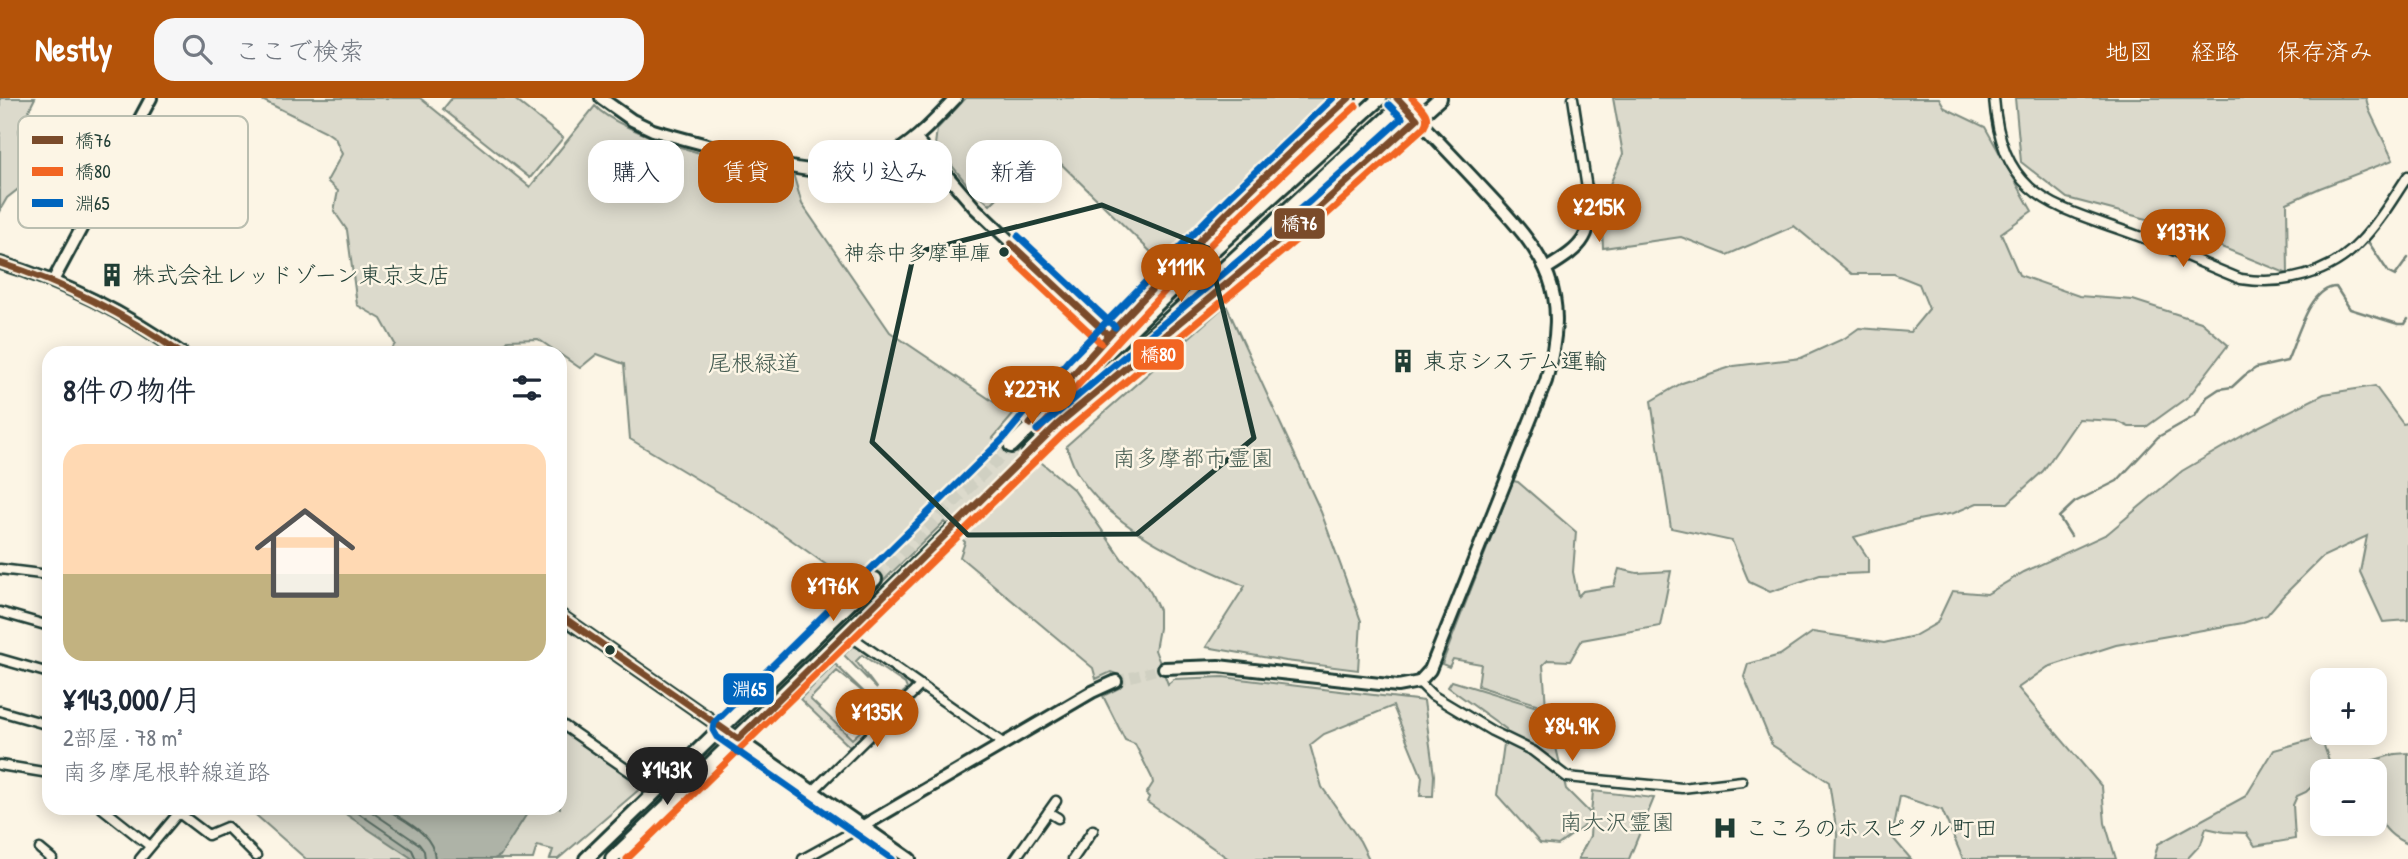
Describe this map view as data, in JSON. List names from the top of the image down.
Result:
{
  "parks": ["尾根緑道", "南多摩都市霊園", "南大沢霊園"],
  "places": {
    "other": ["神奈中多摩車庫"],
    "building": ["株式会社レッドゾーン東京支店", "東京システム運輸"],
    "hospital": ["こころのホスピタル町田"]
  },
  "lines": ["transit line 橋76", "transit line 橋80", "transit line 淵65"],
  "legend": ["橋76", "橋80", "淵65"],
  "page": {
    "header": "Nestly",
    "search": "ここで検索",
    "nav": ["地図", "経路", "保存済み"],
    "chip": [
      "購入",
      "賃貸",
      "絞り込み",
      "新着"
    ],
    "price": [
      "¥215K",
      "¥137K",
      "¥111K",
      "¥227K",
      "¥176K",
      "¥135K",
      "¥84.9K",
      "¥143K"
    ],
    "heading": "8件の物件",
    "list": [
      {
        "name": "¥143,000/月",
        "note": "2部屋 · 78 m² · 南多摩尾根幹線道路"
      }
    ],
    "map_buttons": ["+", "−"]
  }
}
